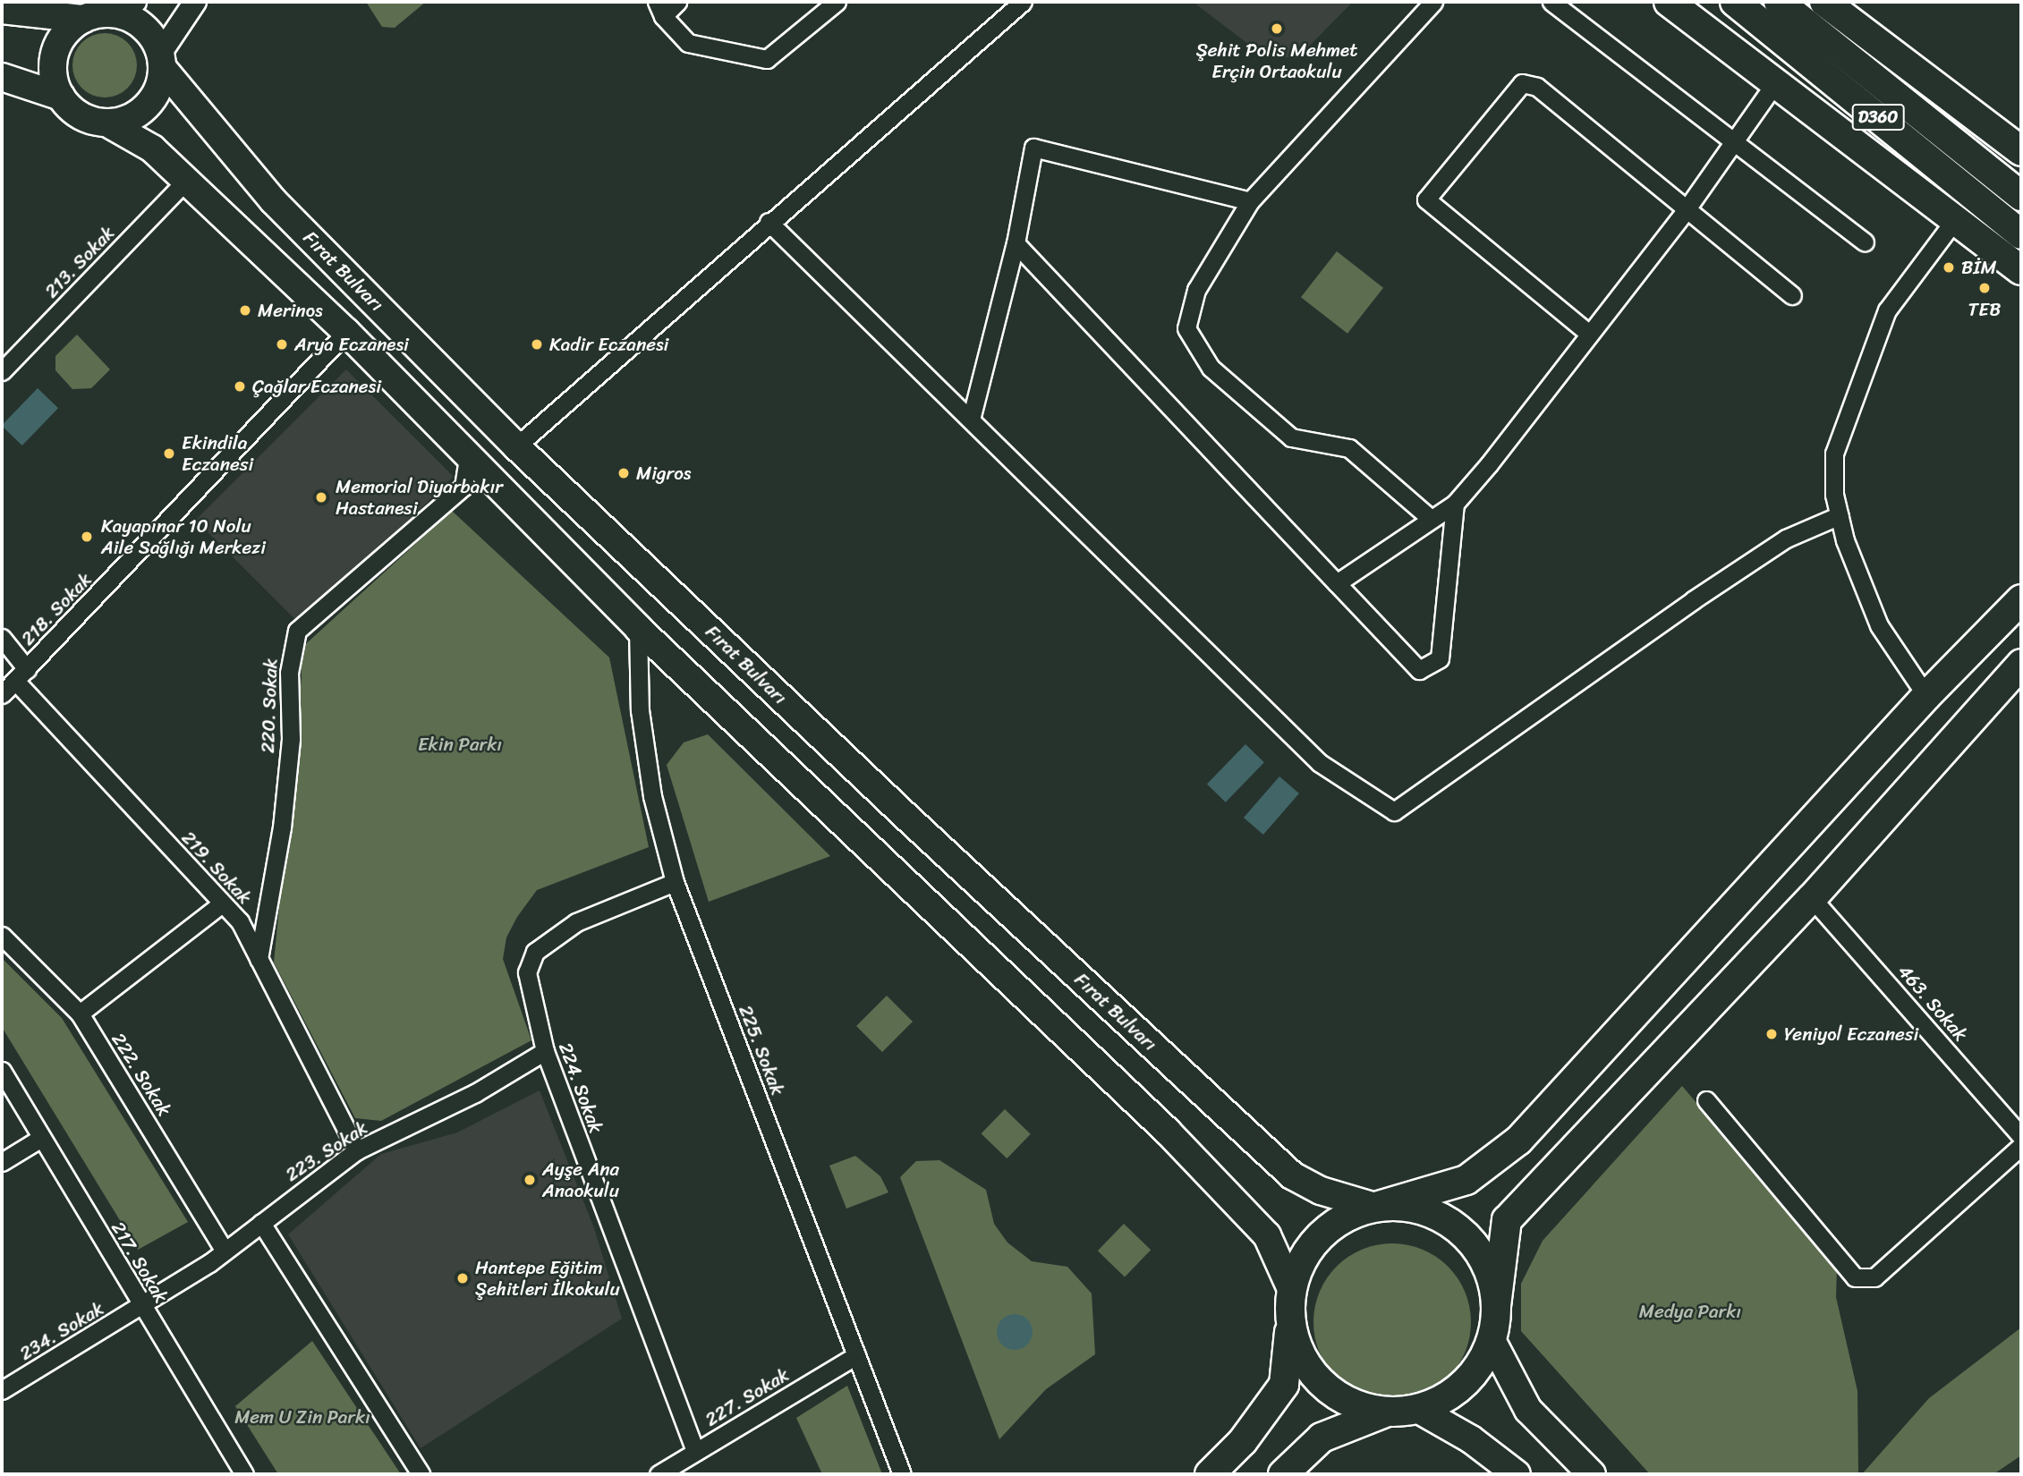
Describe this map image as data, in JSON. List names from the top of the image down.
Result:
{
  "streets": {
    "highway": ["D360"],
    "main road": ["Fırat Bulvarı"],
    "street": [
      "213. Sokak",
      "218. Sokak",
      "220. Sokak",
      "219. Sokak",
      "463. Sokak",
      "225. Sokak",
      "222. Sokak",
      "224. Sokak",
      "223. Sokak",
      "217. Sokak",
      "234. Sokak",
      "227. Sokak"
    ]
  },
  "crossings": [
    ["218. Sokak", "219. Sokak"],
    ["220. Sokak", "219. Sokak"],
    ["219. Sokak", "223. Sokak"],
    ["225. Sokak", "224. Sokak"],
    ["225. Sokak", "227. Sokak"],
    ["222. Sokak", "223. Sokak"],
    ["224. Sokak", "223. Sokak"],
    ["224. Sokak", "227. Sokak"],
    ["223. Sokak", "217. Sokak"],
    ["223. Sokak", "234. Sokak"],
    ["217. Sokak", "234. Sokak"]
  ],
  "parks": ["Ekin Parkı", "Medya Parkı", "Mem U Zin Parkı"],
  "places": [
    "Şehit Polis Mehmet Erçin Ortaokulu",
    "BİM",
    "TEB",
    "Merinos",
    "Arya Eczanesi",
    "Kadir Eczanesi",
    "Çağlar Eczanesi",
    "Ekindila Eczanesi",
    "Migros",
    "Memorial Diyarbakır Hastanesi",
    "Kayapınar 10 Nolu Aile Sağlığı Merkezi",
    "Yeniyol Eczanesi",
    "Ayşe Ana Anaokulu",
    "Hantepe Eğitim Şehitleri İlkokulu"
  ]
}
